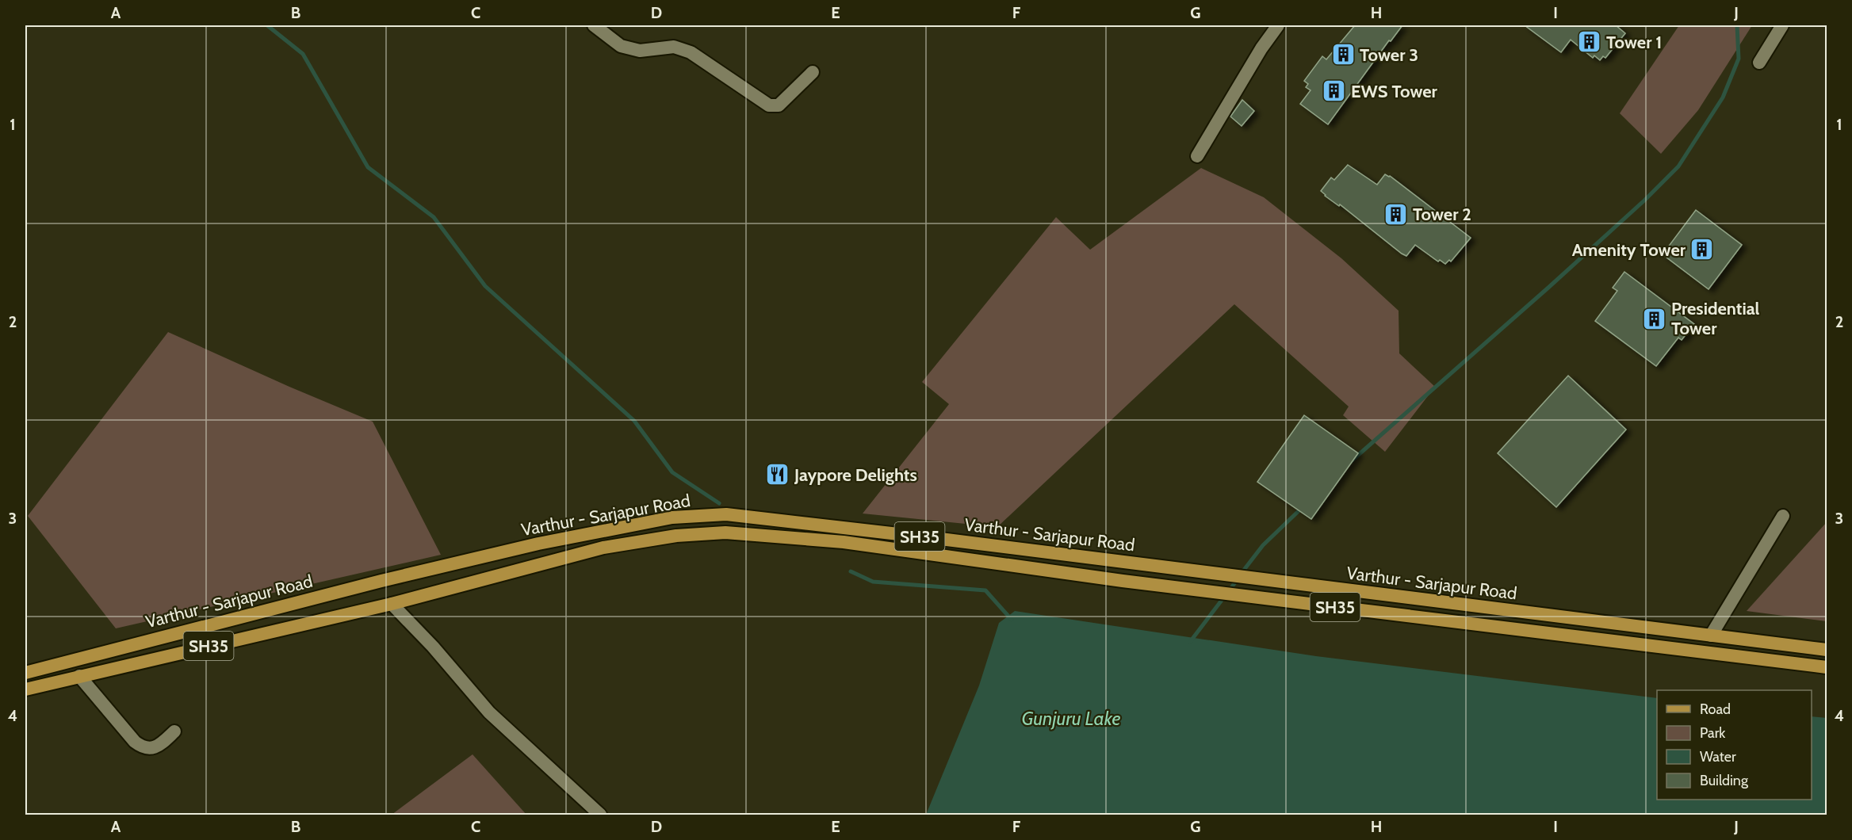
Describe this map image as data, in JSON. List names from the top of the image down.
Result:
{
  "streets": {
    "main road": ["Varthur - Sarjapur Road", "SH35"]
  },
  "water": ["Gunjuru Lake"],
  "places": {
    "building": [
      "Tower 1",
      "Tower 3",
      "EWS Tower",
      "Tower 2",
      "Amenity Tower",
      "Presidential Tower"
    ],
    "restaurant": ["Jaypore Delights"]
  },
  "legend": [
    "Road",
    "Park",
    "Water",
    "Building"
  ],
  "grid": {
    "columns": [
      "A",
      "B",
      "C",
      "D",
      "E",
      "F",
      "G",
      "H",
      "I",
      "J"
    ],
    "rows": [
      "1",
      "2",
      "3",
      "4"
    ]
  }
}
